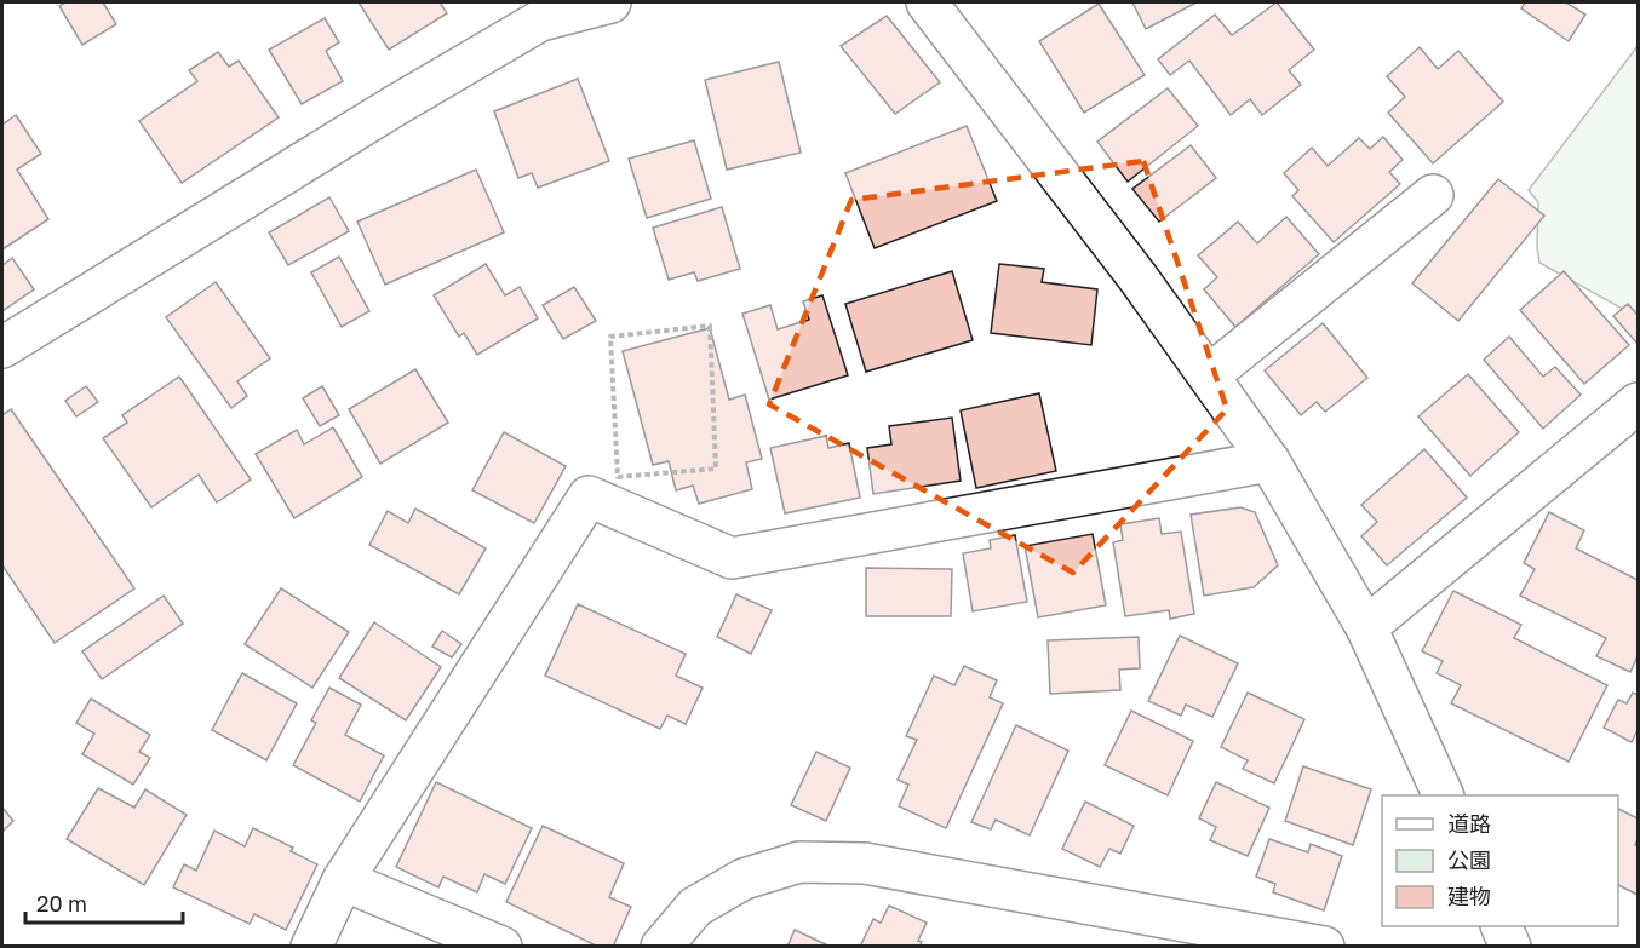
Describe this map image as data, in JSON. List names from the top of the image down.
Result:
{
  "legend": ["道路", "公園", "建物"],
  "scale_bar": "20 m"
}
